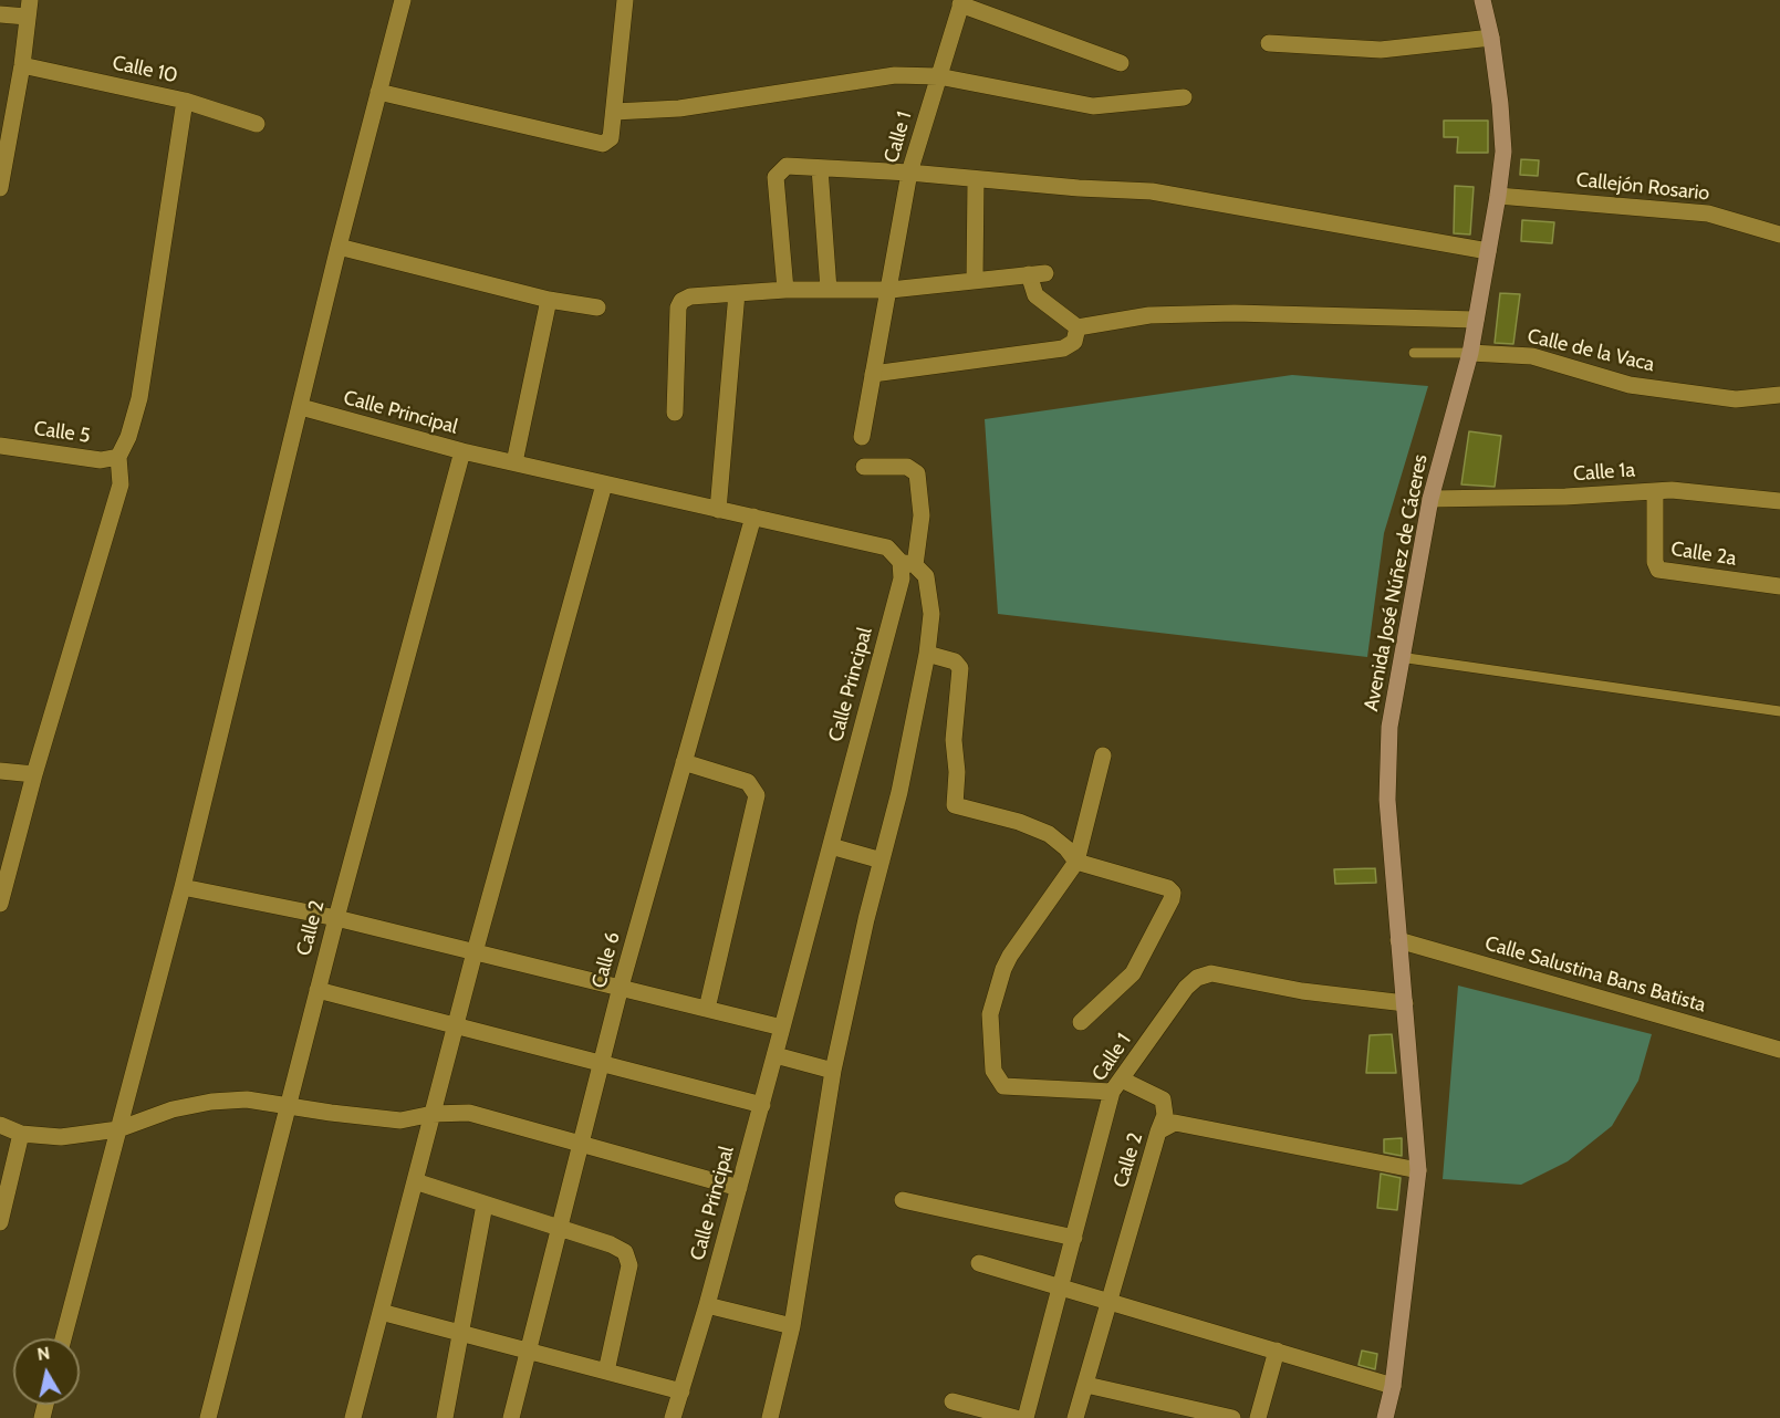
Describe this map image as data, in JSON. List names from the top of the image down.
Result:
{
  "streets": {
    "main road": ["Avenida José Núñez de Cáceres"],
    "street": [
      "Calle 10",
      "Calle 1",
      "Callejón Rosario",
      "Calle de la Vaca",
      "Calle Principal",
      "Calle 5",
      "Calle 1a",
      "Calle 2a",
      "Calle 2",
      "Calle 6",
      "Calle Salustina Bans Batista"
    ]
  },
  "crossings": [
    ["Calle 1", "Avenida José Núñez de Cáceres"],
    ["Callejón Rosario", "Avenida José Núñez de Cáceres"],
    ["Calle de la Vaca", "Avenida José Núñez de Cáceres"],
    ["Calle Principal", "Calle 2"],
    ["Calle Principal", "Calle 6"],
    ["Calle 1a", "Calle 2a"],
    ["Calle 1a", "Avenida José Núñez de Cáceres"],
    ["Avenida José Núñez de Cáceres", "Calle 2"],
    ["Avenida José Núñez de Cáceres", "Calle Salustina Bans Batista"]
  ],
  "north": "top"
}
